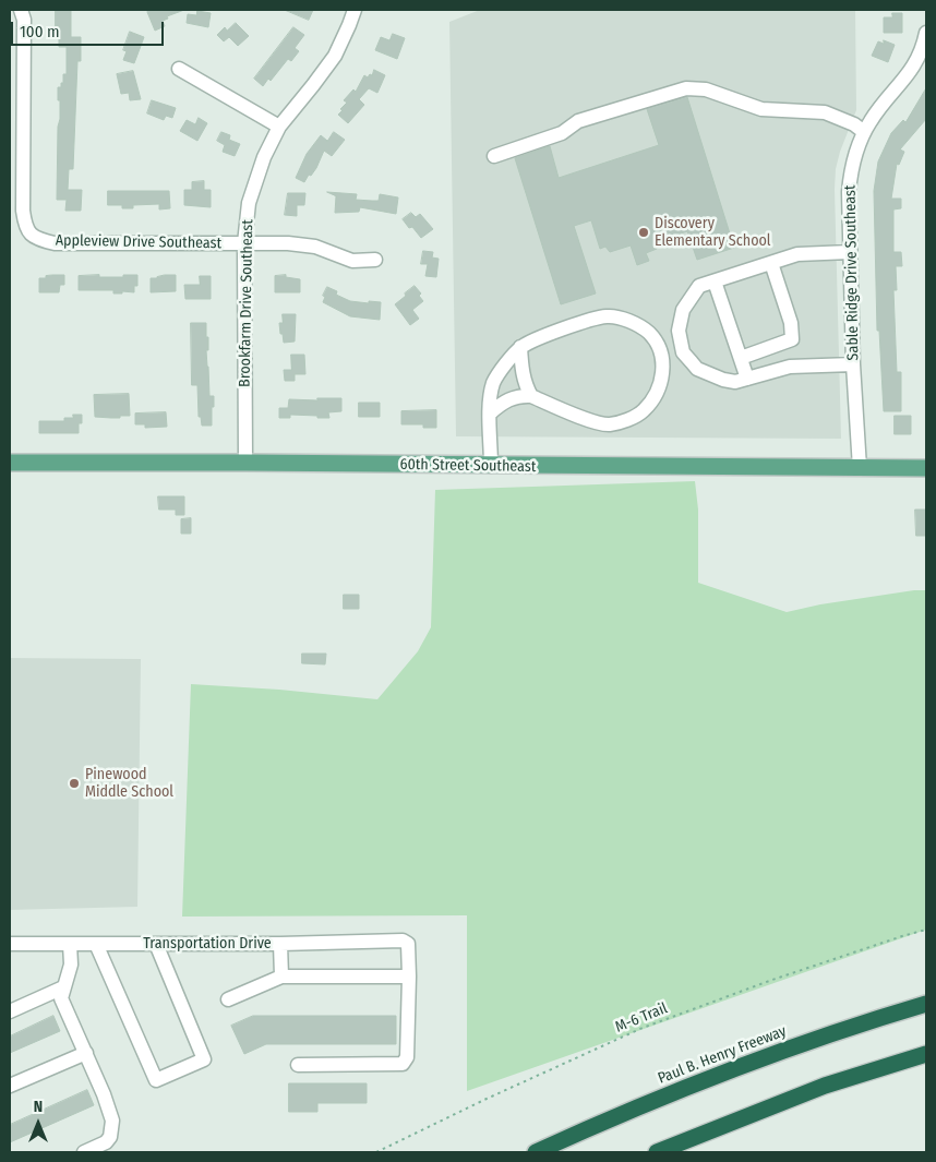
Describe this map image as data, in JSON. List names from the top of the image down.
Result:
{
  "streets": {
    "highway": ["Paul B. Henry Freeway"],
    "main road": ["60th Street Southeast"],
    "street": [
      "Appleview Drive Southeast",
      "Sable Ridge Drive Southeast",
      "Brookfarm Drive Southeast",
      "Transportation Drive"
    ],
    "path": ["M-6 Trail"]
  },
  "crossings": [
    ["Appleview Drive Southeast", "Brookfarm Drive Southeast"],
    ["Sable Ridge Drive Southeast", "60th Street Southeast"],
    ["Brookfarm Drive Southeast", "60th Street Southeast"]
  ],
  "places": ["Discovery Elementary School", "Pinewood Middle School"],
  "scale_bar": "100 m",
  "north": "top"
}
